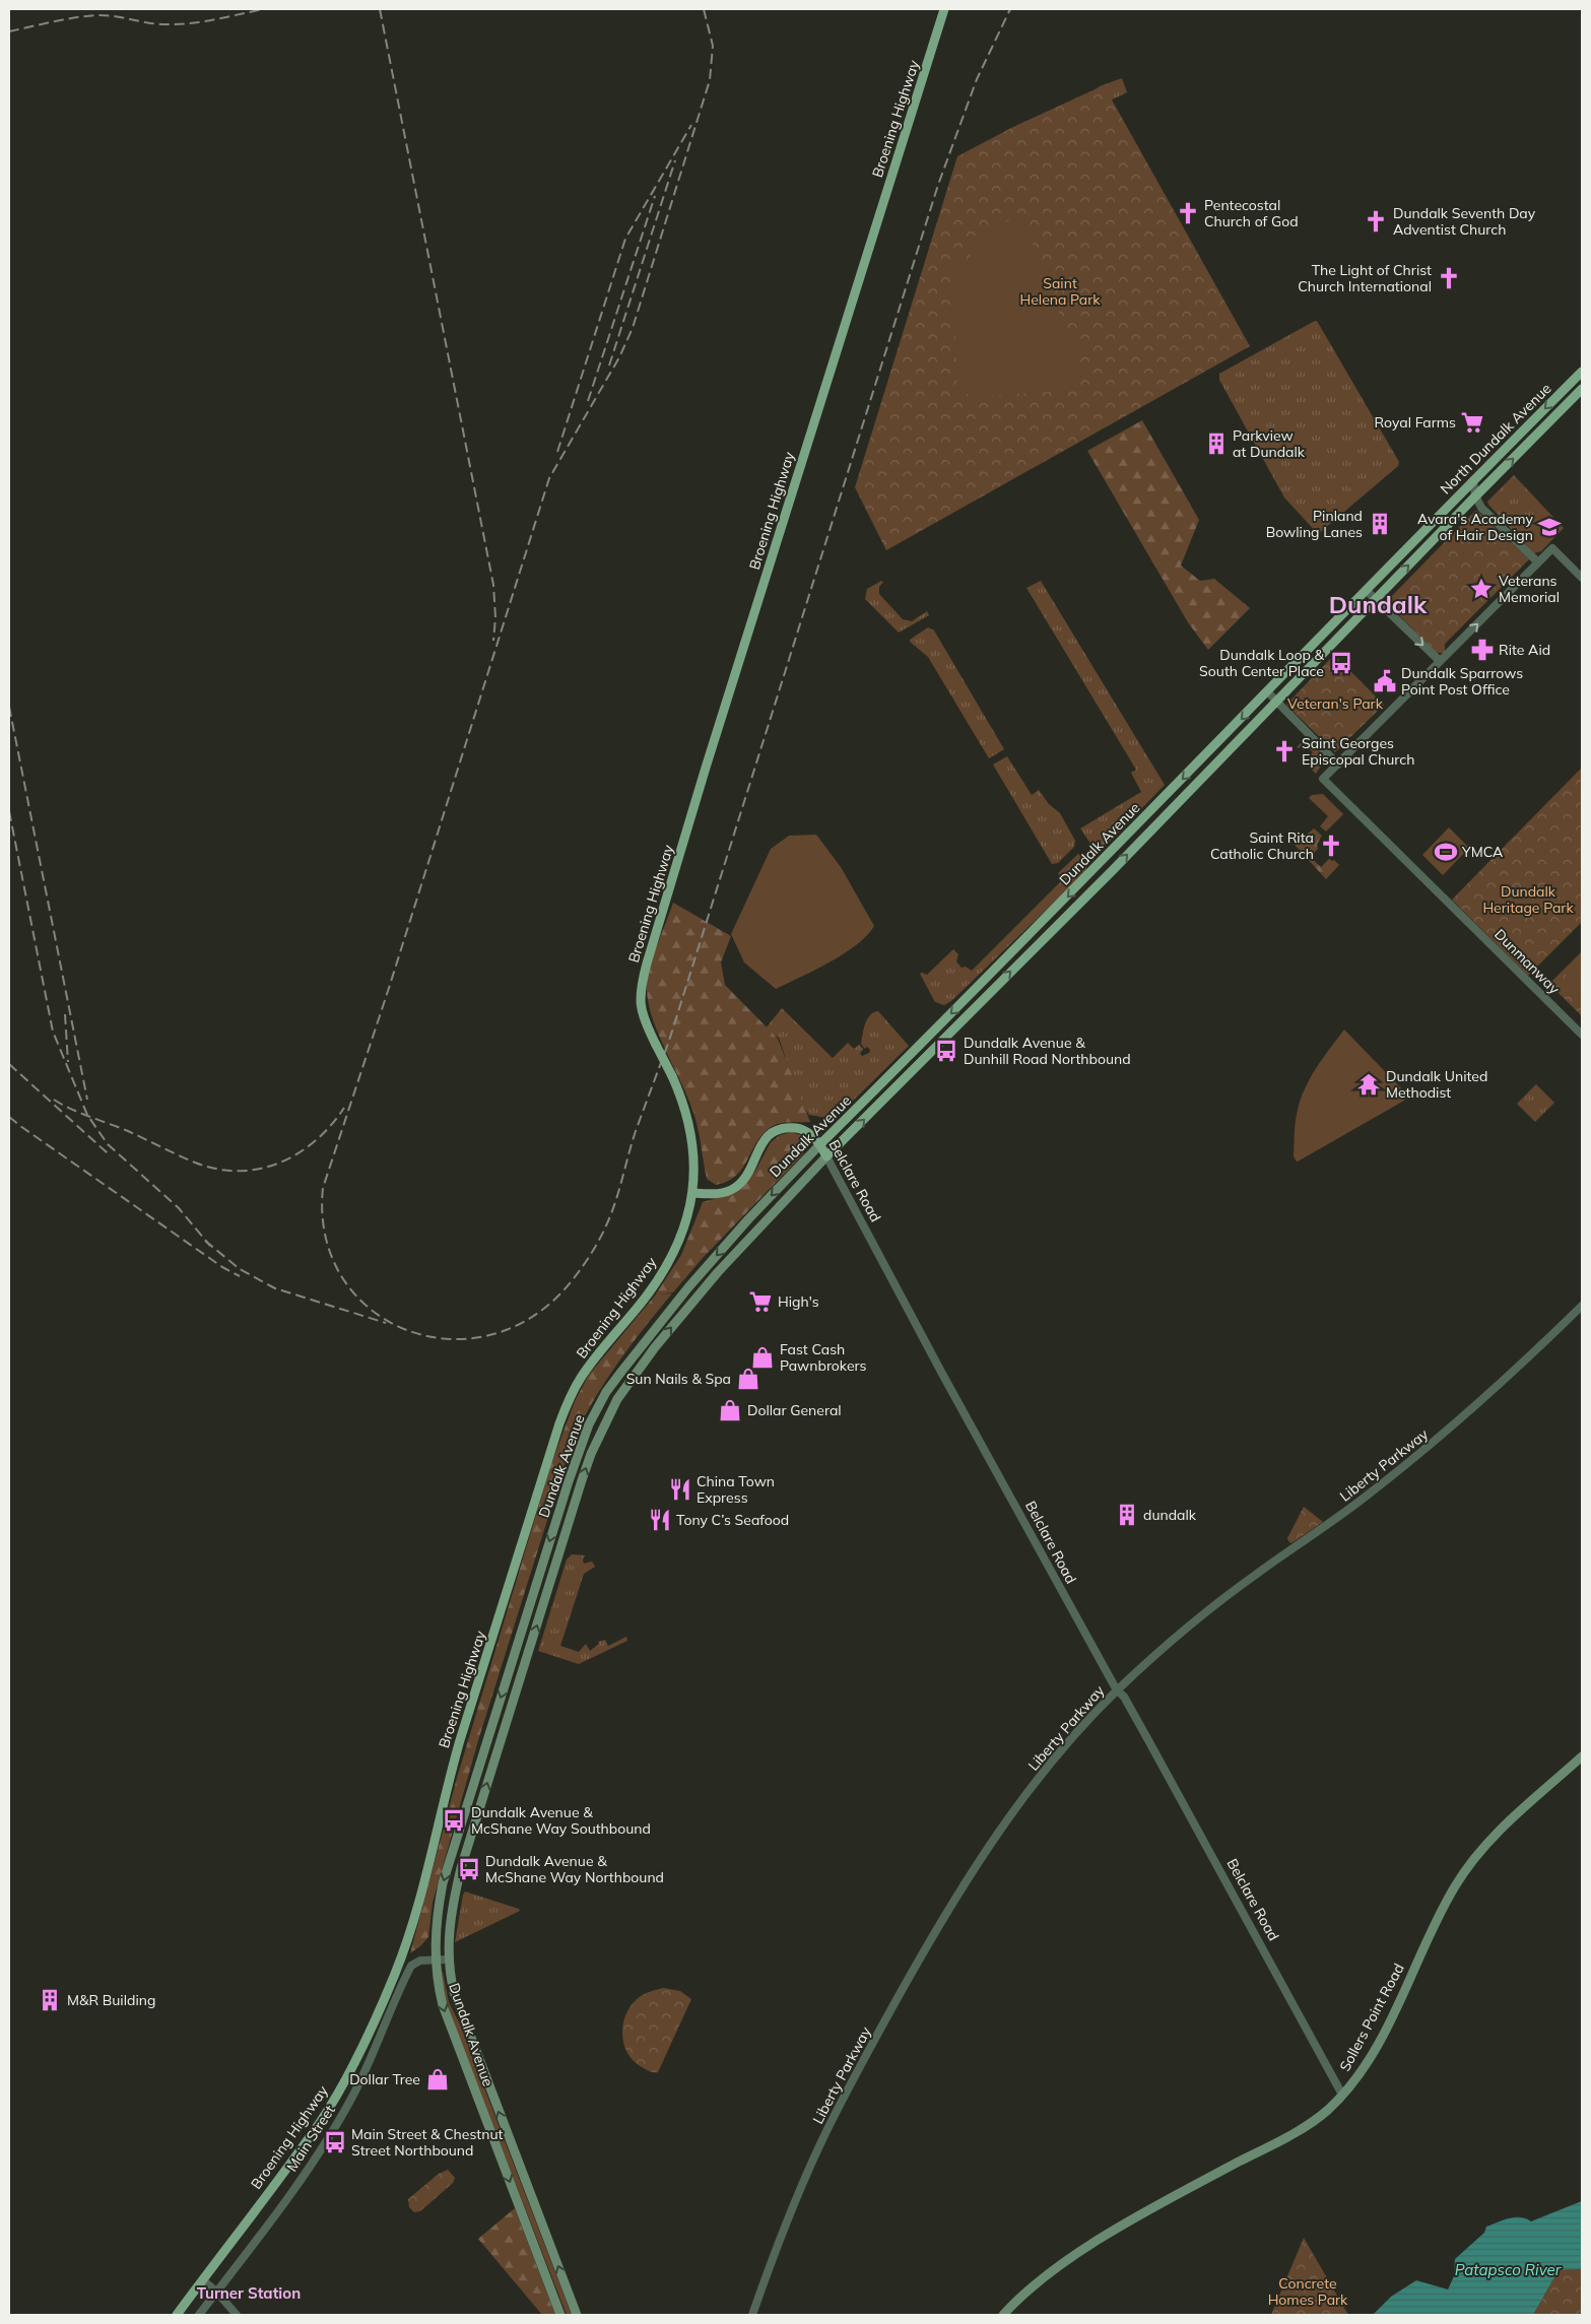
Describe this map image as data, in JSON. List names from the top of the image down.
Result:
{
  "streets": {
    "main road": [
      "Broening Highway",
      "North Dundalk Avenue",
      "Dundalk Avenue",
      "Belclare Road",
      "Sollers Point Road"
    ],
    "street": ["Dunmanway", "Liberty Parkway", "Main Street"]
  },
  "crossings": [
    ["Broening Highway", "Belclare Road"],
    ["North Dundalk Avenue", "Dundalk Avenue"],
    ["Dundalk Avenue", "Belclare Road"],
    ["Dundalk Avenue", "Main Street"],
    ["Belclare Road", "Liberty Parkway"],
    ["Belclare Road", "Sollers Point Road"]
  ],
  "districts": ["Dundalk", "Turner Station"],
  "water": ["Patapsco River"],
  "parks": [
    "Saint Helena Park",
    "Veteran's Park",
    "Dundalk Heritage Park",
    "Concrete Homes Park"
  ],
  "places": {
    "church": [
      "Pentecostal Church of God",
      "Dundalk Seventh Day Adventist Church",
      "The Light of Christ Church International",
      "Saint Georges Episcopal Church",
      "Saint Rita Catholic Church"
    ],
    "supermarket": ["Royal Farms", "High's"],
    "building": [
      "Parkview at Dundalk",
      "Pinland Bowling Lanes",
      "dundalk",
      "M&R Building"
    ],
    "school or university": ["Avara's Academy of Hair Design"],
    "place": ["Veterans Memorial"],
    "pharmacy": ["Rite Aid"],
    "bus stop": [
      "Dundalk Loop & South Center Place",
      "Dundalk Avenue & Dunhill Road Northbound",
      "Dundalk Avenue & McShane Way Southbound",
      "Dundalk Avenue & McShane Way Northbound",
      "Main Street & Chestnut Street Northbound"
    ],
    "public building": ["Dundalk Sparrows Point Post Office"],
    "sports": ["YMCA"],
    "temple": ["Dundalk United Methodist"],
    "shop": [
      "Fast Cash Pawnbrokers",
      "Sun Nails & Spa",
      "Dollar General",
      "Dollar Tree"
    ],
    "restaurant": ["China Town Express", "Tony C’s Seafood"]
  }
}
